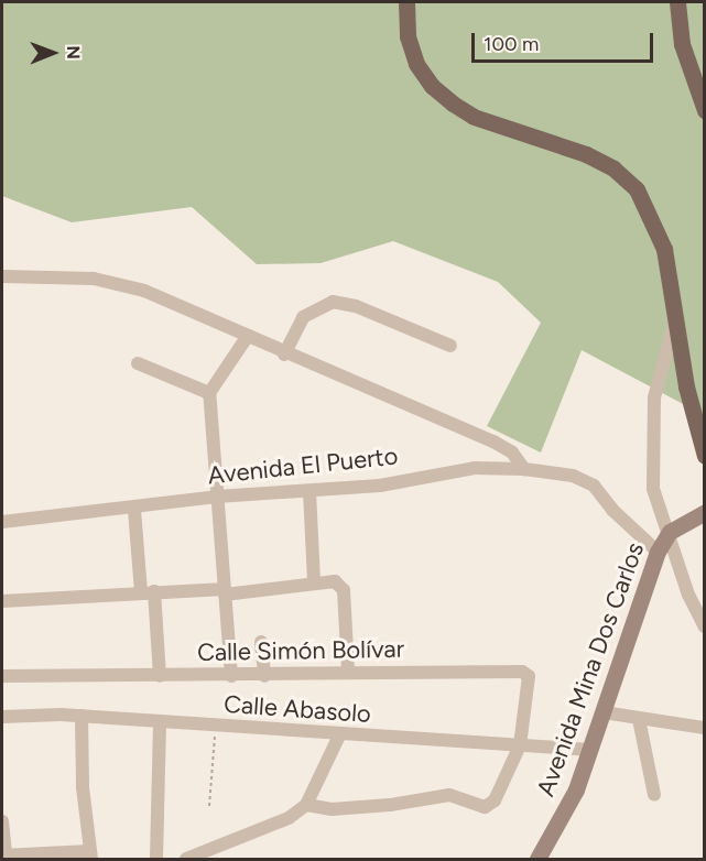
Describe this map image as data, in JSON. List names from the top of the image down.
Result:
{
  "streets": {
    "street": [
      "Avenida El Puerto",
      "Calle Simón Bolívar",
      "Avenida Mina Dos Carlos",
      "Calle Abasolo"
    ]
  },
  "crossings": [
    ["Avenida El Puerto", "Avenida Mina Dos Carlos"],
    ["Calle Simón Bolívar", "Calle Abasolo"],
    ["Avenida Mina Dos Carlos", "Calle Abasolo"]
  ],
  "scale_bar": "100 m",
  "north": "right"
}
